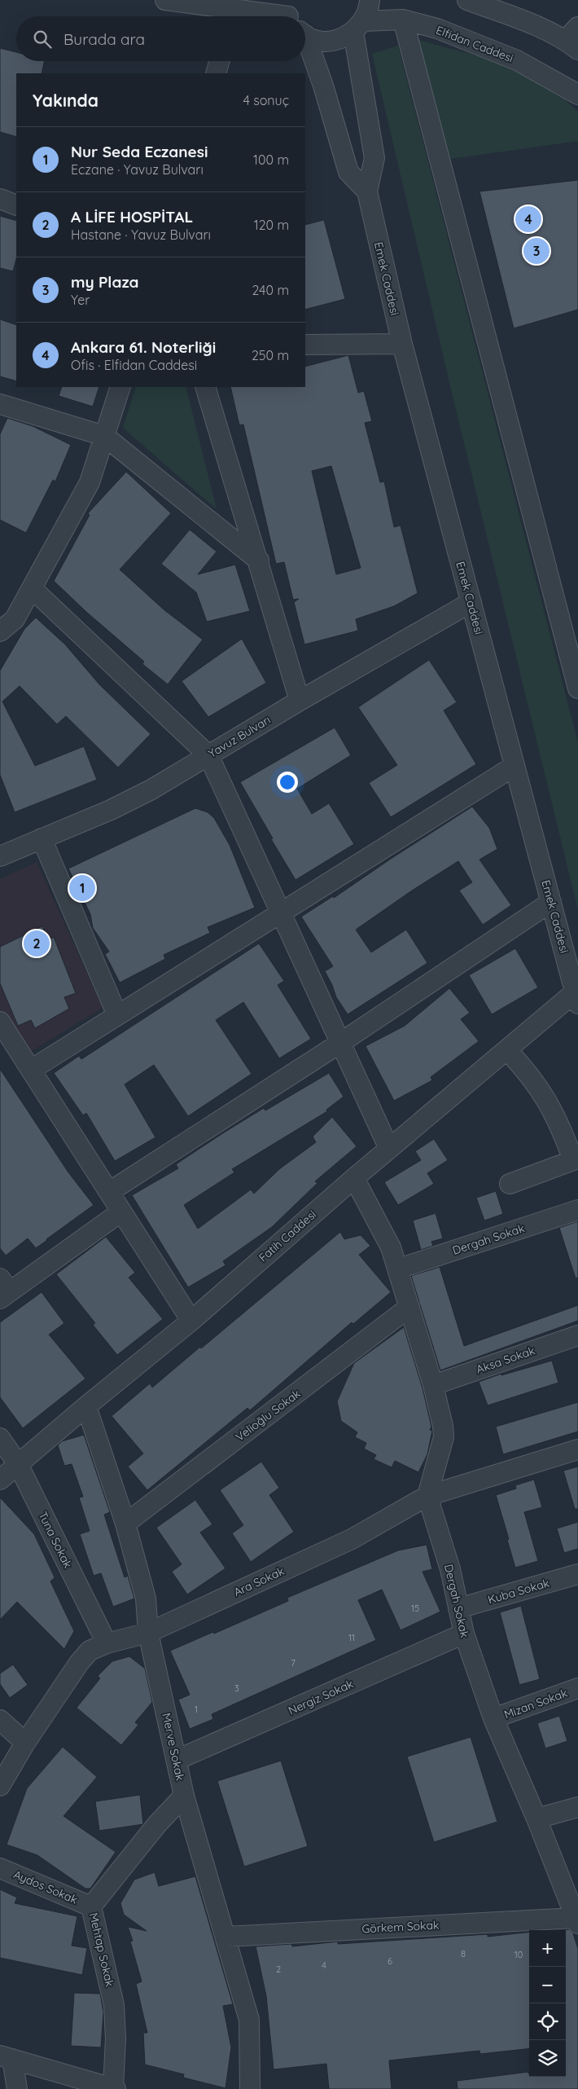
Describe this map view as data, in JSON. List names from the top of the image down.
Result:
{
  "streets": {
    "street": [
      "Elfidan Caddesi",
      "Emek Caddesi",
      "Yavuz Bulvarı",
      "Fatih Caddesi",
      "Dergah Sokak",
      "Aksa Sokak",
      "Velioğlu Sokak",
      "Tuna Sokak",
      "Ara Sokak",
      "Kuba Sokak",
      "Nergiz Sokak",
      "Mizan Sokak",
      "Merve Sokak",
      "Aydos Sokak",
      "Görkem Sokak",
      "Mehtap Sokak"
    ]
  },
  "crossings": [
    ["Elfidan Caddesi", "Emek Caddesi"],
    ["Emek Caddesi", "Yavuz Bulvarı"],
    ["Emek Caddesi", "Fatih Caddesi"],
    ["Fatih Caddesi", "Tuna Sokak"],
    ["Fatih Caddesi", "Merve Sokak"],
    ["Dergah Sokak", "Ara Sokak"],
    ["Dergah Sokak", "Kuba Sokak"],
    ["Dergah Sokak", "Nergiz Sokak"],
    ["Dergah Sokak", "Mizan Sokak"],
    ["Dergah Sokak", "Görkem Sokak"],
    ["Velioğlu Sokak", "Merve Sokak"],
    ["Tuna Sokak", "Ara Sokak"],
    ["Ara Sokak", "Merve Sokak"],
    ["Nergiz Sokak", "Merve Sokak"],
    ["Merve Sokak", "Görkem Sokak"],
    ["Merve Sokak", "Mehtap Sokak"],
    ["Aydos Sokak", "Mehtap Sokak"]
  ],
  "house_numbers": [
    "15",
    "11",
    "7",
    "3",
    "1",
    "8",
    "10",
    "6",
    "4",
    "2"
  ],
  "page": {
    "search": "Burada ara",
    "heading": ["Yakında", "4 sonuç"],
    "list": [
      {
        "mark": "1",
        "name": "Nur Seda Eczanesi",
        "note": "Eczane · Yavuz Bulvarı",
        "value": "100 m"
      },
      {
        "mark": "2",
        "name": "A LİFE HOSPİTAL",
        "note": "Hastane · Yavuz Bulvarı",
        "value": "120 m"
      },
      {
        "mark": "3",
        "name": "my Plaza",
        "note": "Yer",
        "value": "240 m"
      },
      {
        "mark": "4",
        "name": "Ankara 61. Noterliği",
        "note": "Ofis · Elfidan Caddesi",
        "value": "250 m"
      }
    ],
    "pins": [
      "4",
      "3",
      "1",
      "2"
    ],
    "map_buttons": ["+", "−"]
  }
}
